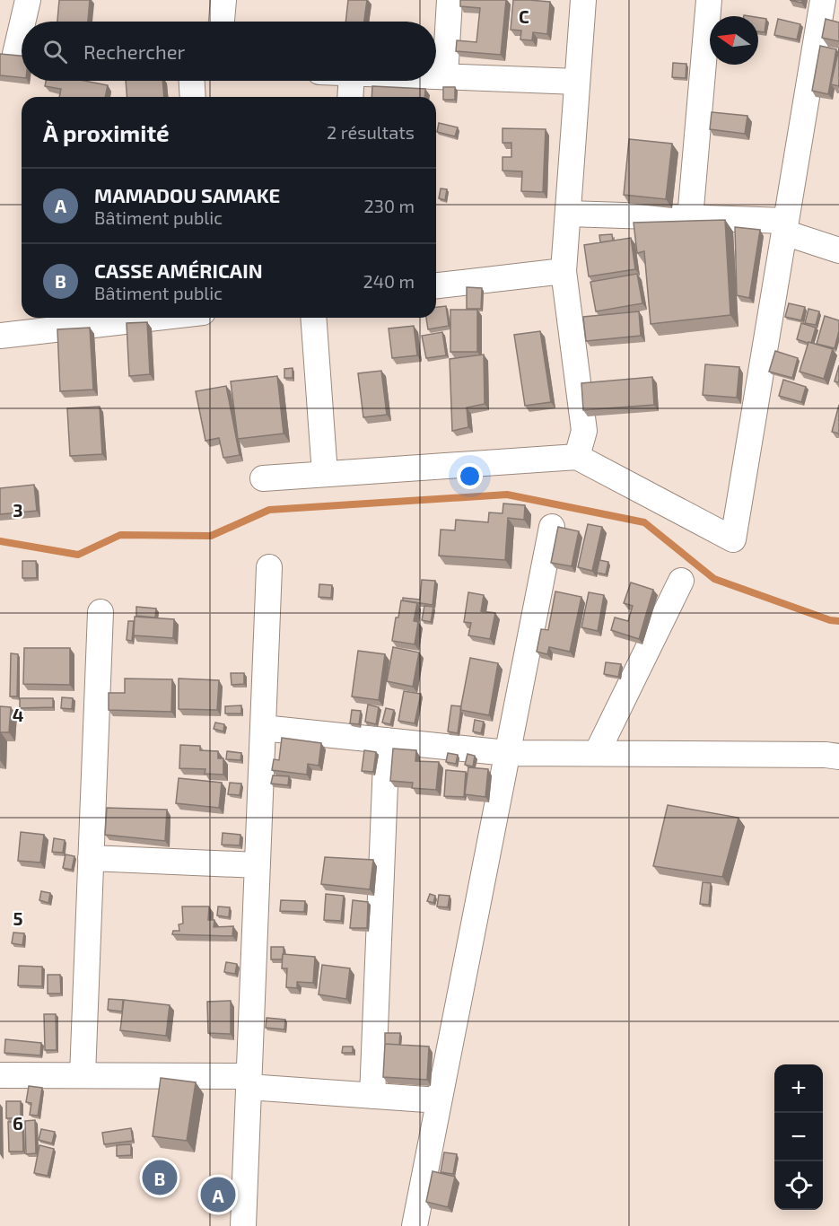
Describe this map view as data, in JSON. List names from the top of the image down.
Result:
{
  "north": "left",
  "page": {
    "search": "Rechercher",
    "heading": ["À proximité", "2 résultats"],
    "list": [
      {
        "mark": "A",
        "name": "MAMADOU SAMAKE",
        "note": "Bâtiment public",
        "value": "230 m"
      },
      {
        "mark": "B",
        "name": "CASSE AMÉRICAIN",
        "note": "Bâtiment public",
        "value": "240 m"
      }
    ],
    "map_buttons": ["+", "−"],
    "pins": ["B", "A"]
  },
  "grid": {
    "columns": ["C"],
    "rows": [
      "3",
      "4",
      "5",
      "6"
    ]
  }
}
